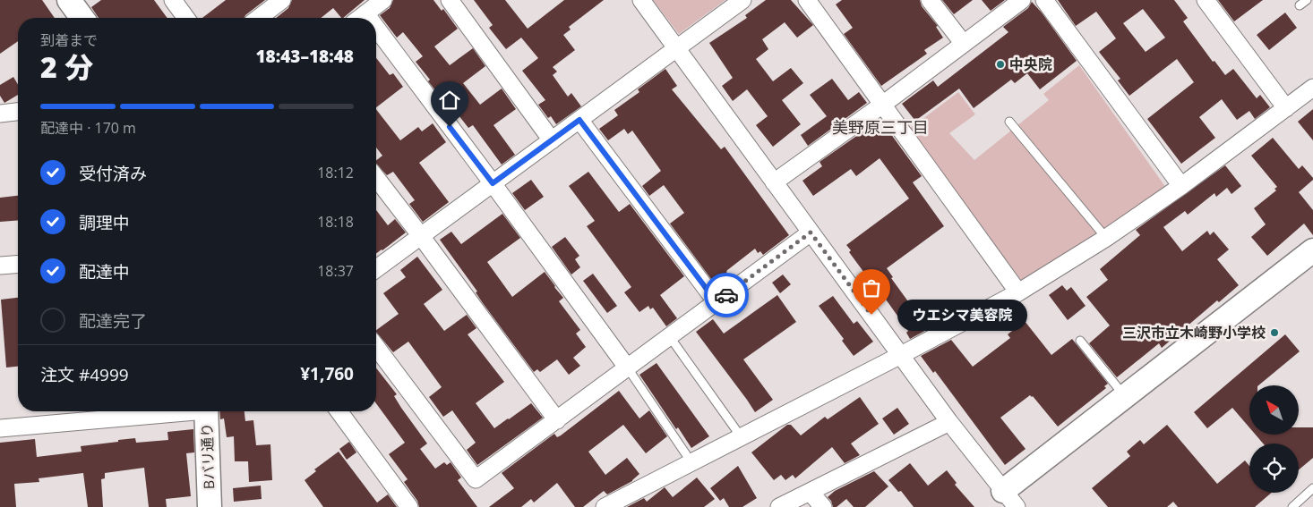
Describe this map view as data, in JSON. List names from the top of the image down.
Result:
{
  "streets": {
    "street": ["Bバリ通り"]
  },
  "districts": ["美野原三丁目"],
  "places": ["中央院", "ウエシマ美容院", "三沢市立木崎野小学校"],
  "north": "top left",
  "page": {
    "heading": ["2 分", "到着まで", "18:43–18:48"],
    "panel": ["注文 #4999", "¥1,760"],
    "bar": "配達中 · 170 m",
    "list": [
      ["受付済み", "18:12"],
      ["調理中", "18:18"],
      ["配達中", "18:37"],
      "配達完了"
    ],
    "bubble": "ウエシマ美容院"
  }
}
